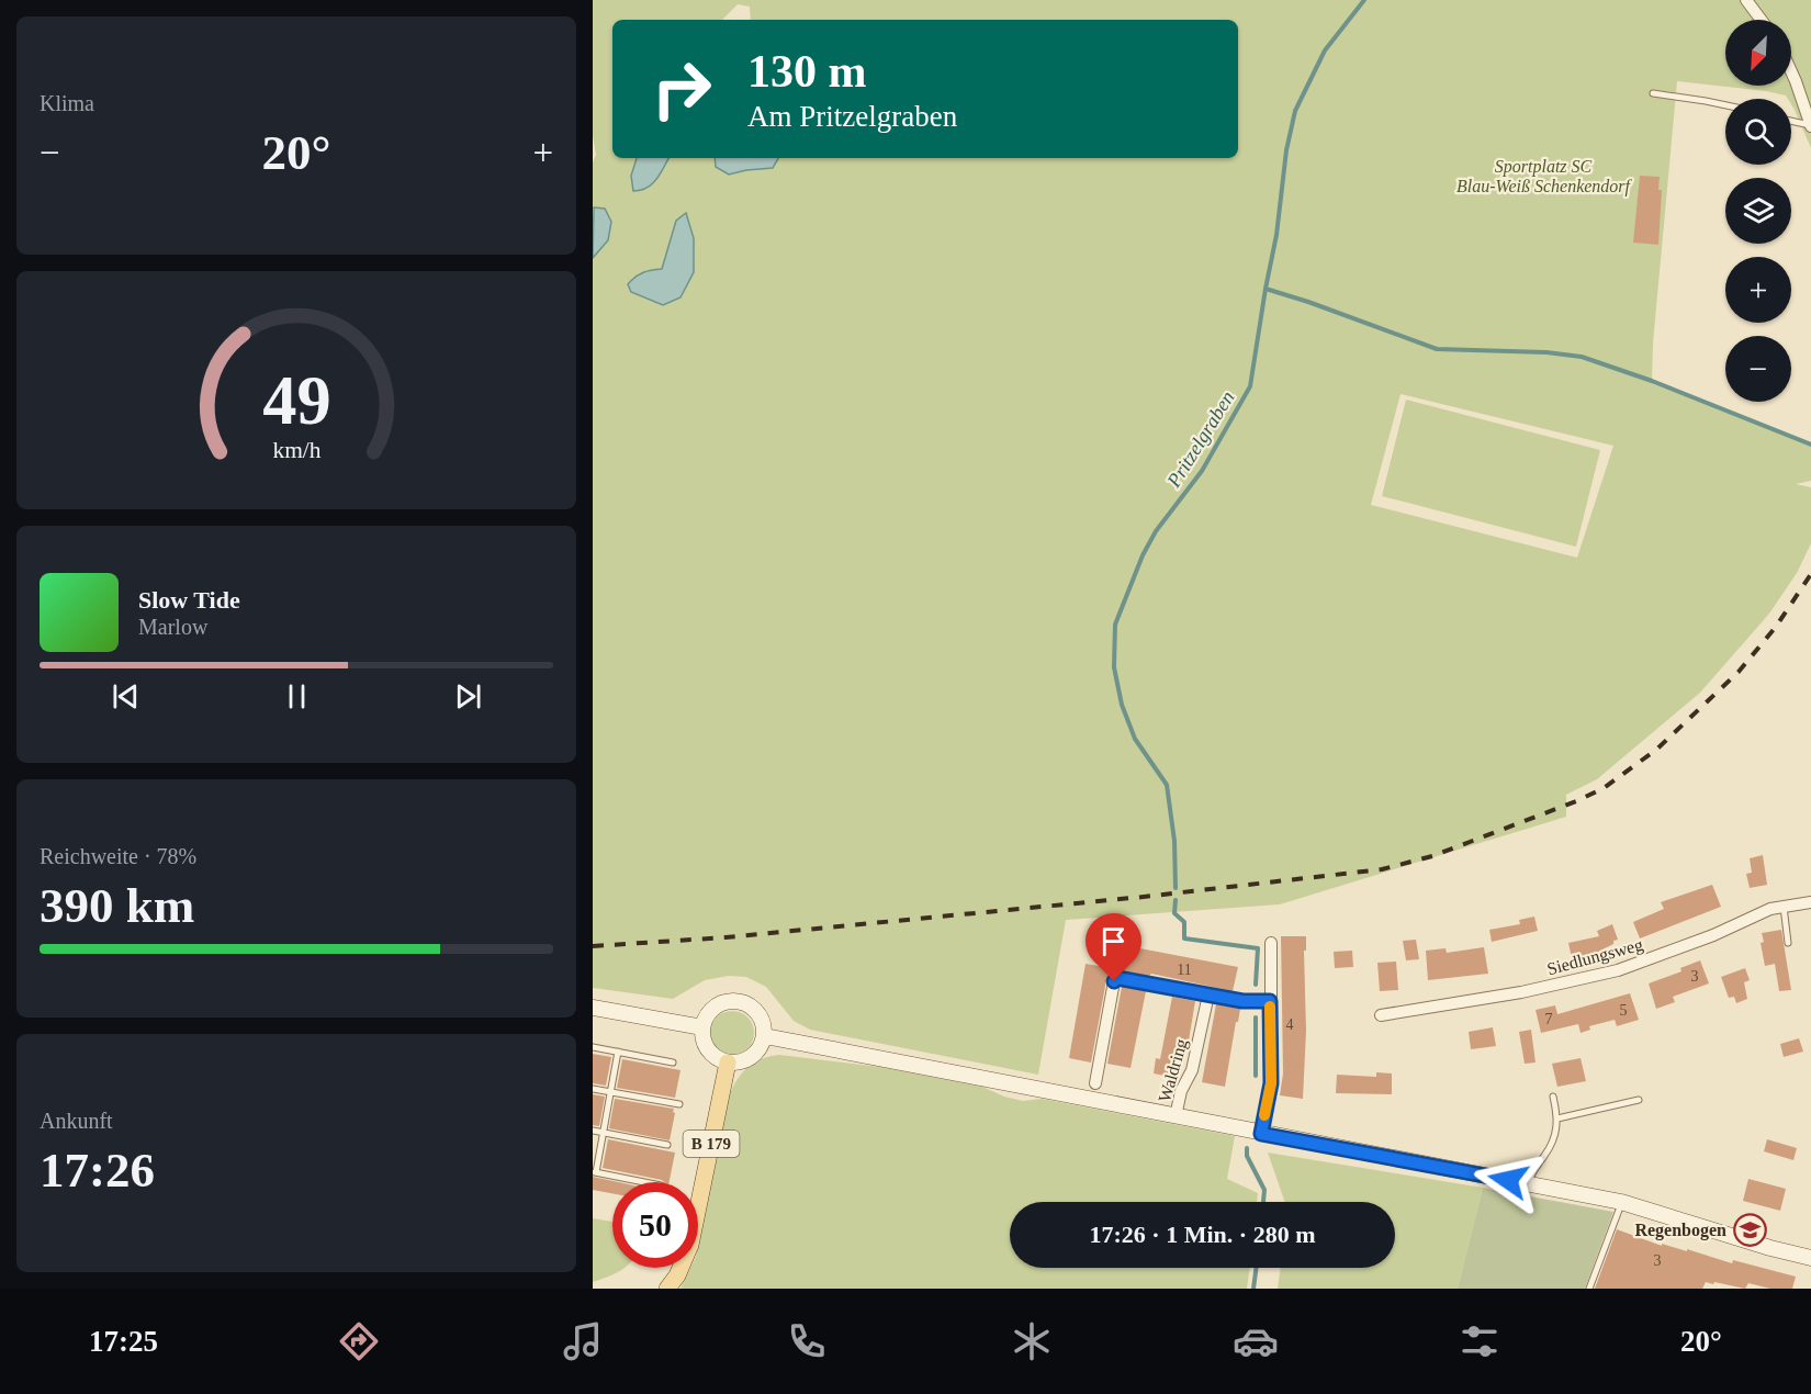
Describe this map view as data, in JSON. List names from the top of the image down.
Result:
{
  "streets": {
    "main road": ["B 179"],
    "street": ["Siedlungsweg", "Waldring"]
  },
  "water": ["Pritzelgraben"],
  "parks": ["Sportplatz SC Blau-Weiß Schenkendorf"],
  "places": {
    "school or university": ["Regenbogen"]
  },
  "house_numbers": [
    "11",
    "3",
    "5",
    "7",
    "4",
    "3"
  ],
  "north": "bottom left",
  "page": {
    "tile": [
      "Klima",
      ["Reichweite · 78%", "390 km"],
      ["Ankunft", "17:26"]
    ],
    "map_buttons": ["+", "−"],
    "turn": ["130 m", "Am Pritzelgraben"],
    "heat": ["−", "20°", "+"],
    "song": ["Slow Tide", "Marlow"],
    "limit": "50",
    "trip": "17:26 · 1 Min. · 280 m",
    "tabs": ["17:25", "20°"],
    "gauge": ["49", "km/h"]
  }
}
